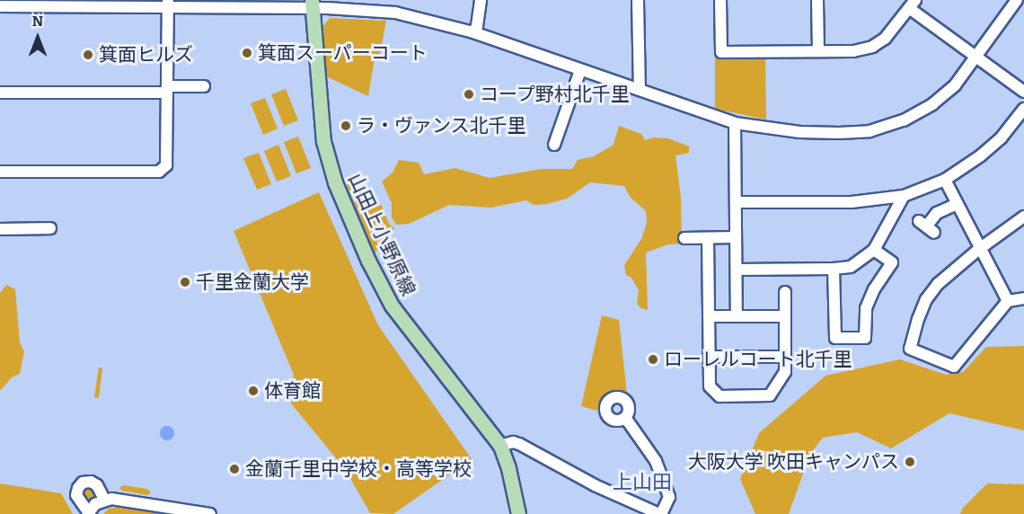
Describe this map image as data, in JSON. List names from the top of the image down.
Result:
{
  "streets": {
    "main road": ["山田上小野原線"]
  },
  "districts": ["上山田"],
  "places": [
    "箕面スーパーコート",
    "箕面ヒルズ",
    "コープ野村北千里",
    "ラ・ヴァンス北千里",
    "千里金蘭大学",
    "ローレルコート北千里",
    "体育館",
    "大阪大学 吹田キャンパス",
    "金蘭千里中学校・高等学校"
  ],
  "north": "top"
}
